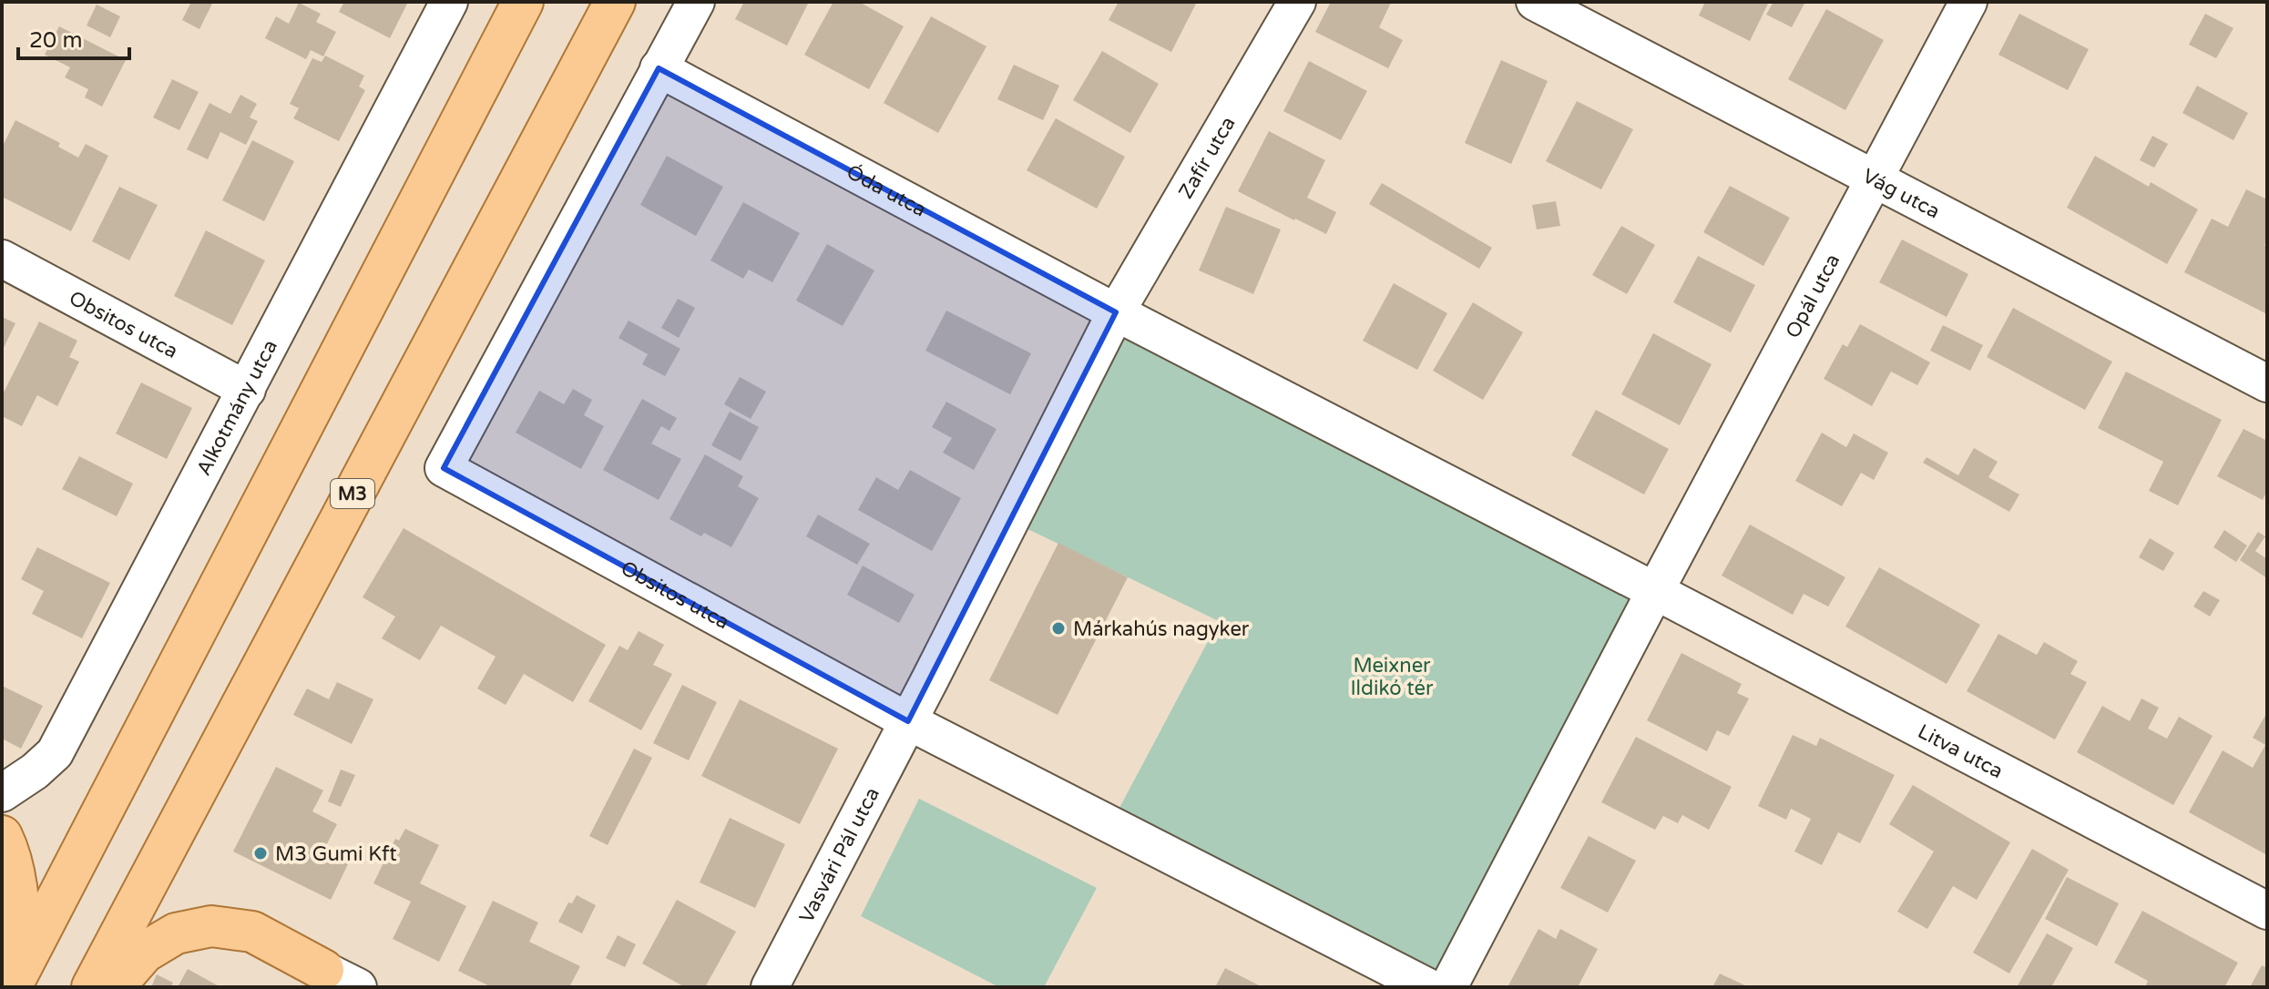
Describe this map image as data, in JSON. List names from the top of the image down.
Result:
{
  "streets": {
    "main road": ["M3"],
    "street": [
      "Zafír utca",
      "Óda utca",
      "Vág utca",
      "Opál utca",
      "Obsitos utca",
      "Alkotmány utca",
      "Litva utca",
      "Vasvári Pál utca"
    ]
  },
  "crossings": [
    ["Zafír utca", "Óda utca"],
    ["Óda utca", "Obsitos utca"],
    ["Vág utca", "Opál utca"],
    ["Opál utca", "Litva utca"],
    ["Obsitos utca", "Alkotmány utca"],
    ["Obsitos utca", "Vasvári Pál utca"]
  ],
  "parks": ["Meixner Ildikó tér"],
  "places": ["Márkahús nagyker", "M3 Gumi Kft"],
  "scale_bar": "20 m"
}
